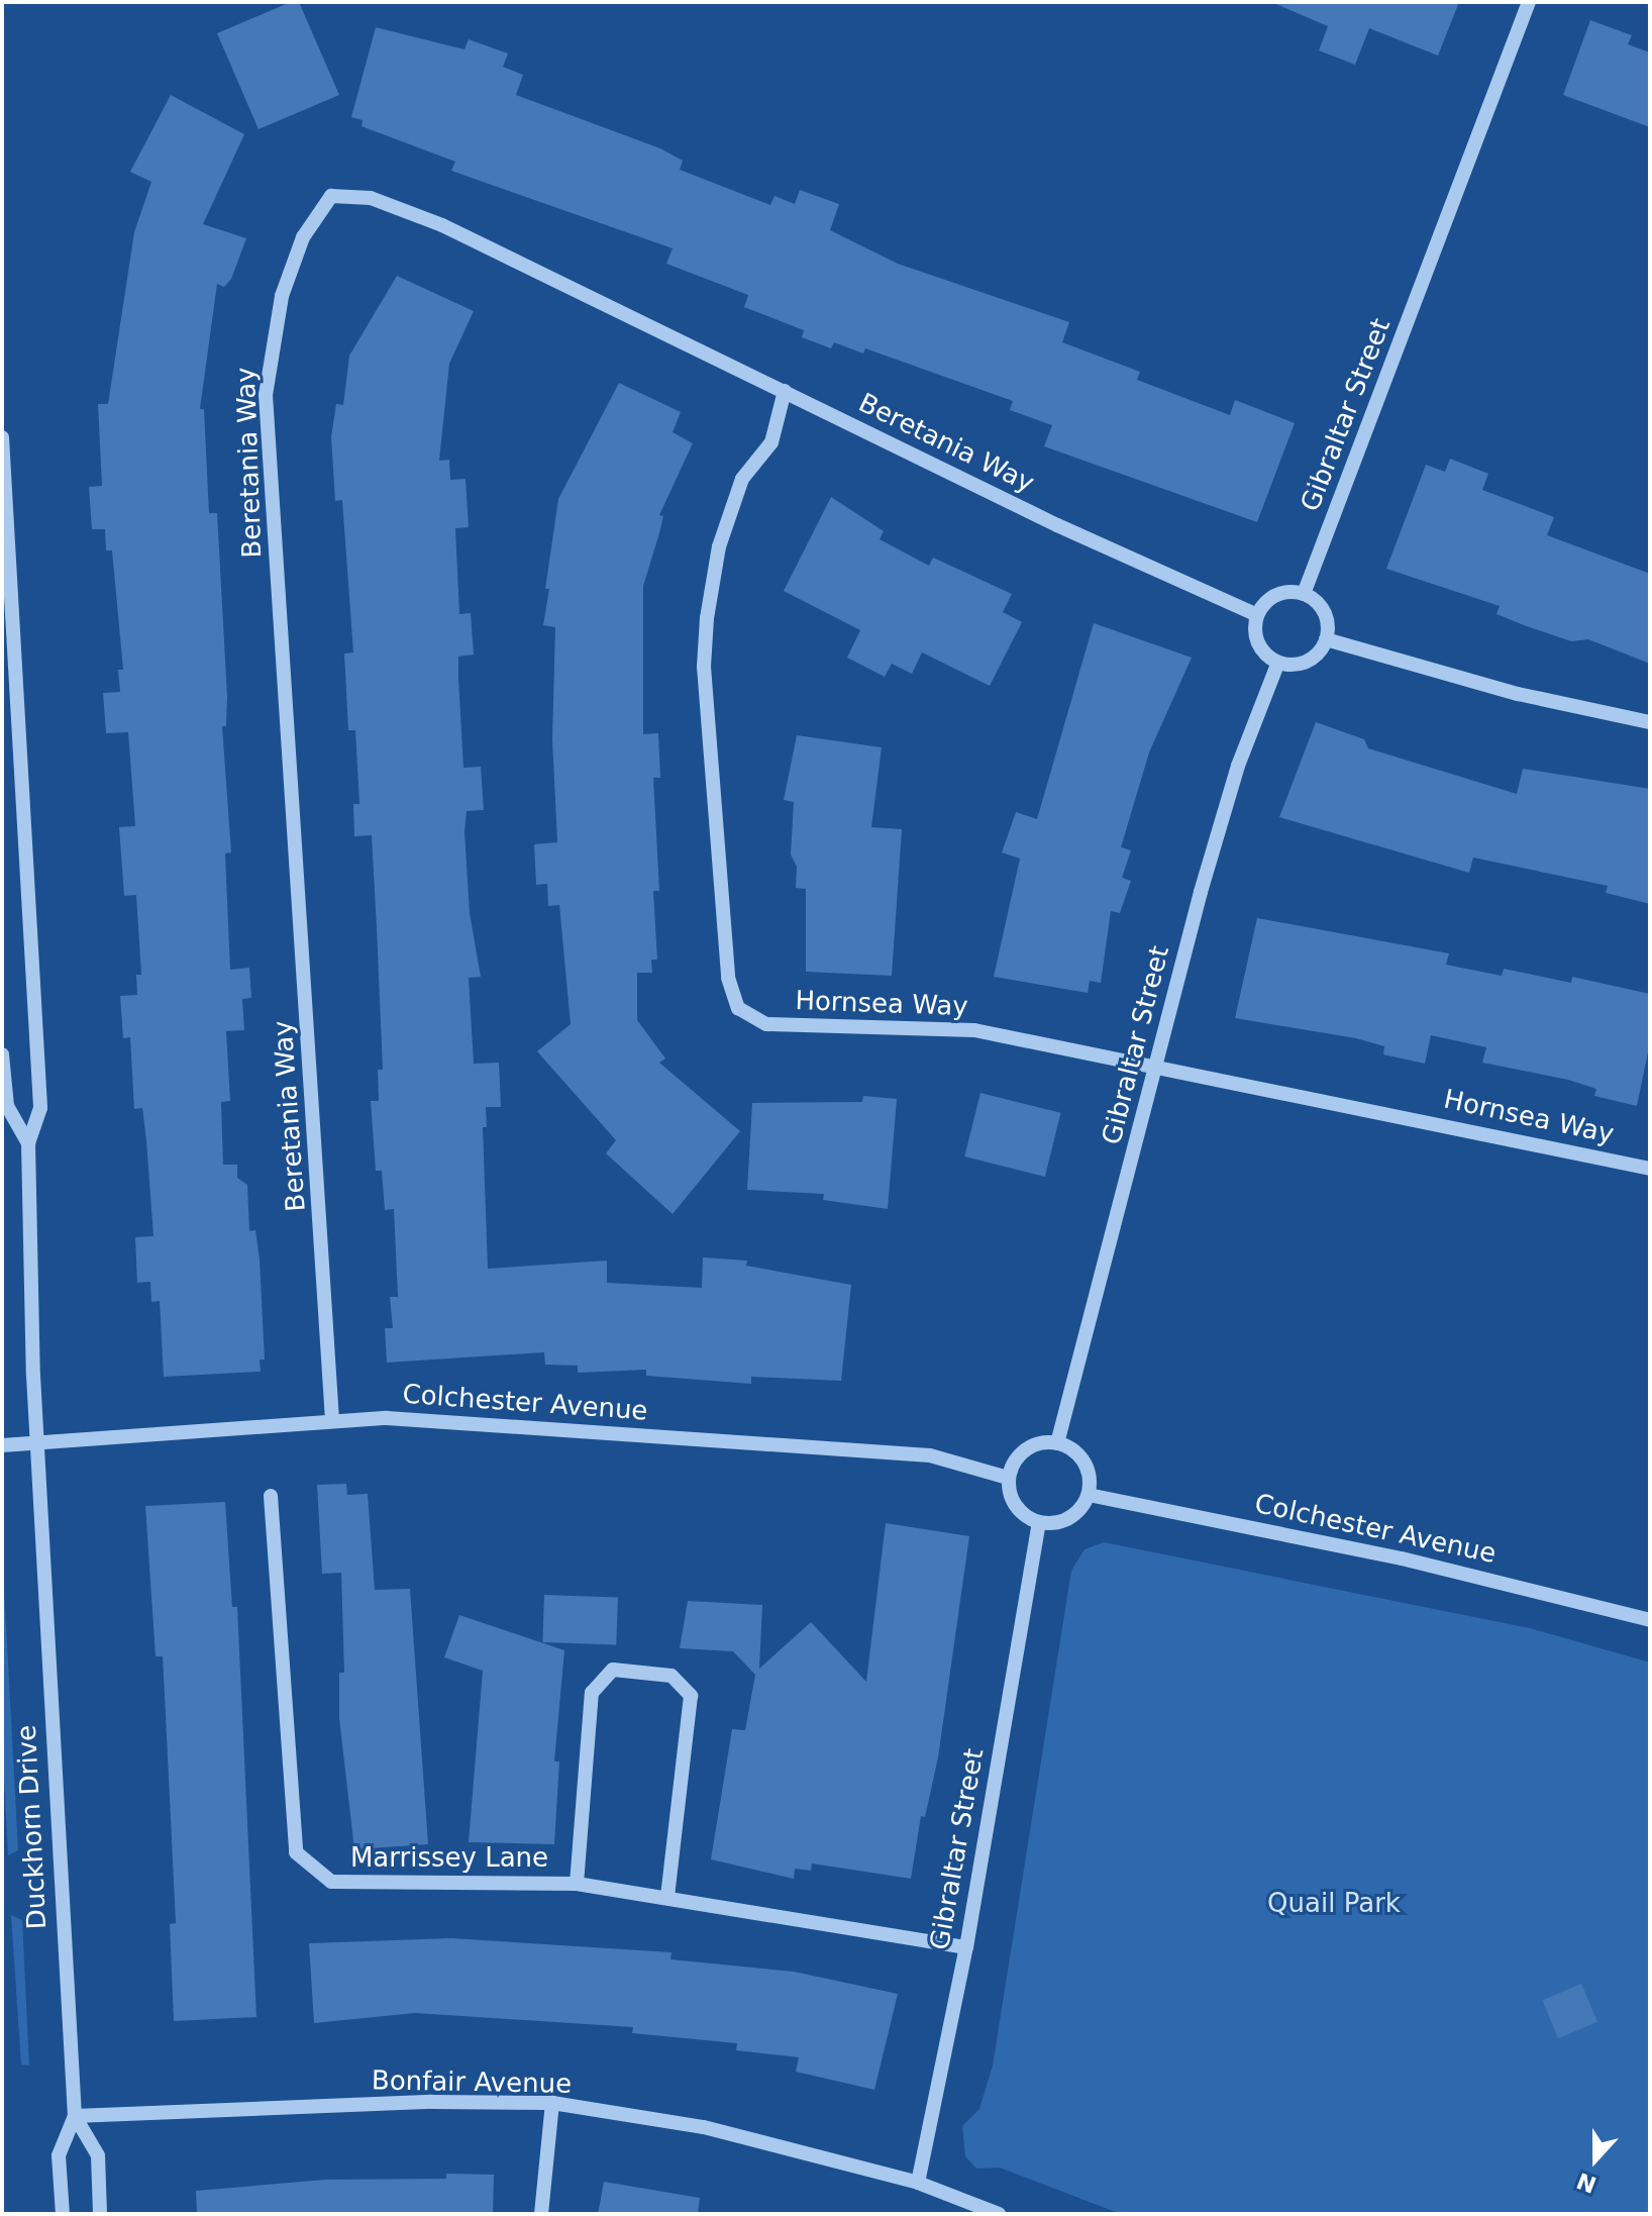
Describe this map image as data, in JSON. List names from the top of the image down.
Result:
{
  "streets": {
    "street": [
      "Gibraltar Street",
      "Beretania Way",
      "Hornsea Way",
      "Colchester Avenue",
      "Duckhorn Drive",
      "Marrissey Lane",
      "Bonfair Avenue"
    ]
  },
  "crossings": [
    ["Gibraltar Street", "Beretania Way"],
    ["Gibraltar Street", "Hornsea Way"],
    ["Gibraltar Street", "Colchester Avenue"],
    ["Gibraltar Street", "Marrissey Lane"],
    ["Gibraltar Street", "Bonfair Avenue"],
    ["Beretania Way", "Hornsea Way"],
    ["Beretania Way", "Colchester Avenue"],
    ["Colchester Avenue", "Duckhorn Drive"],
    ["Duckhorn Drive", "Bonfair Avenue"]
  ],
  "parks": ["Quail Park"],
  "north": "bottom"
}
